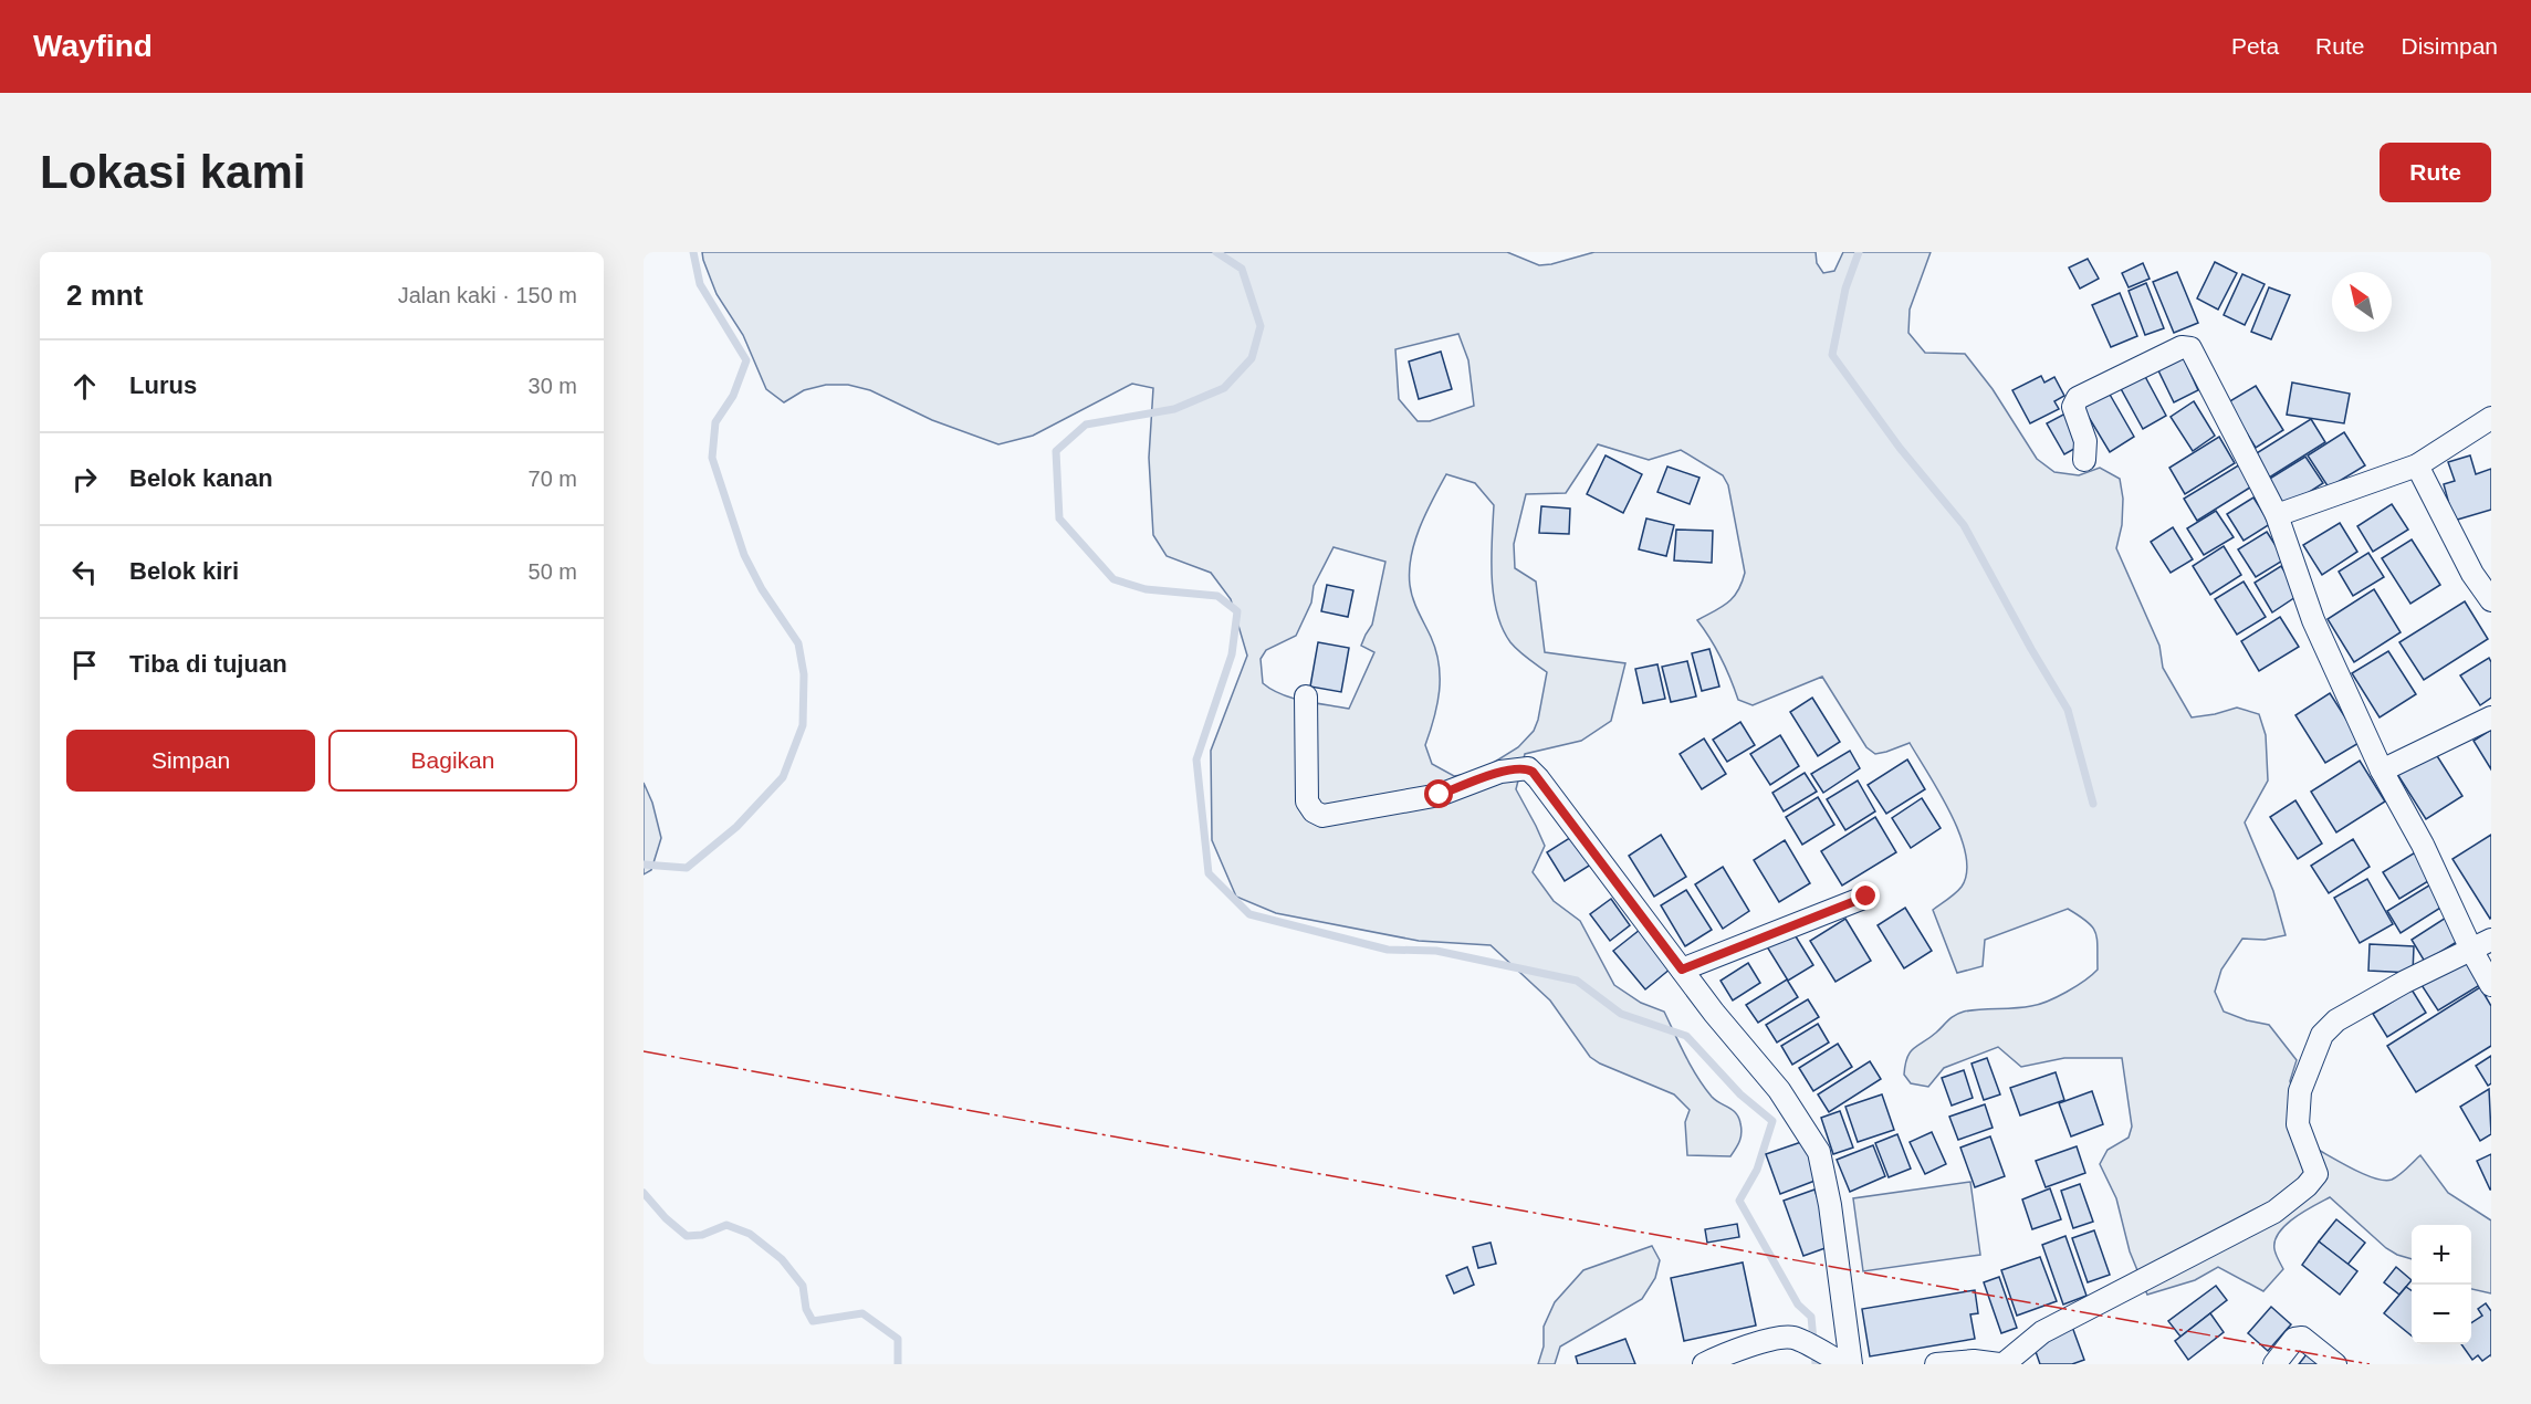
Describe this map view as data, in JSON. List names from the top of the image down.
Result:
{
  "north": "top left",
  "page": {
    "header": "Wayfind",
    "nav": ["Peta", "Rute", "Disimpan"],
    "buttons": [
      "Rute",
      ["Simpan", "Bagikan"]
    ],
    "title": "Lokasi kami",
    "heading": ["2 mnt", "Jalan kaki · 150 m"],
    "list": [
      ["Lurus", "30 m"],
      ["Belok kanan", "70 m"],
      ["Belok kiri", "50 m"],
      "Tiba di tujuan"
    ],
    "map_buttons": ["+", "−"]
  }
}
